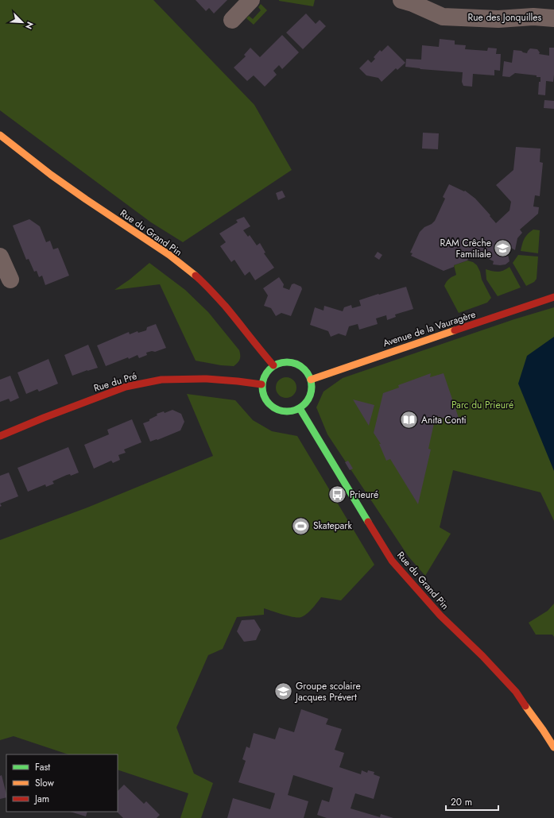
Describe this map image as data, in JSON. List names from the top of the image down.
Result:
{
  "streets": {
    "street": [
      "Rue des Jonquilles",
      "Rue du Grand Pin",
      "Avenue de la Vauragère",
      "Rue du Pré"
    ]
  },
  "crossings": [
    ["Rue du Grand Pin", "Avenue de la Vauragère"],
    ["Rue du Grand Pin", "Rue du Pré"],
    ["Avenue de la Vauragère", "Rue du Pré"]
  ],
  "parks": ["Parc du Prieuré"],
  "places": {
    "school or university": ["RAM Crêche Familiale", "Groupe scolaire Jacques Prévert"],
    "library": ["Anita Conti"],
    "bus stop": ["Prieuré"],
    "sports": ["Skatepark"]
  },
  "legend": ["Fast", "Slow", "Jam"],
  "scale_bar": "20 m",
  "north": "bottom right"
}
